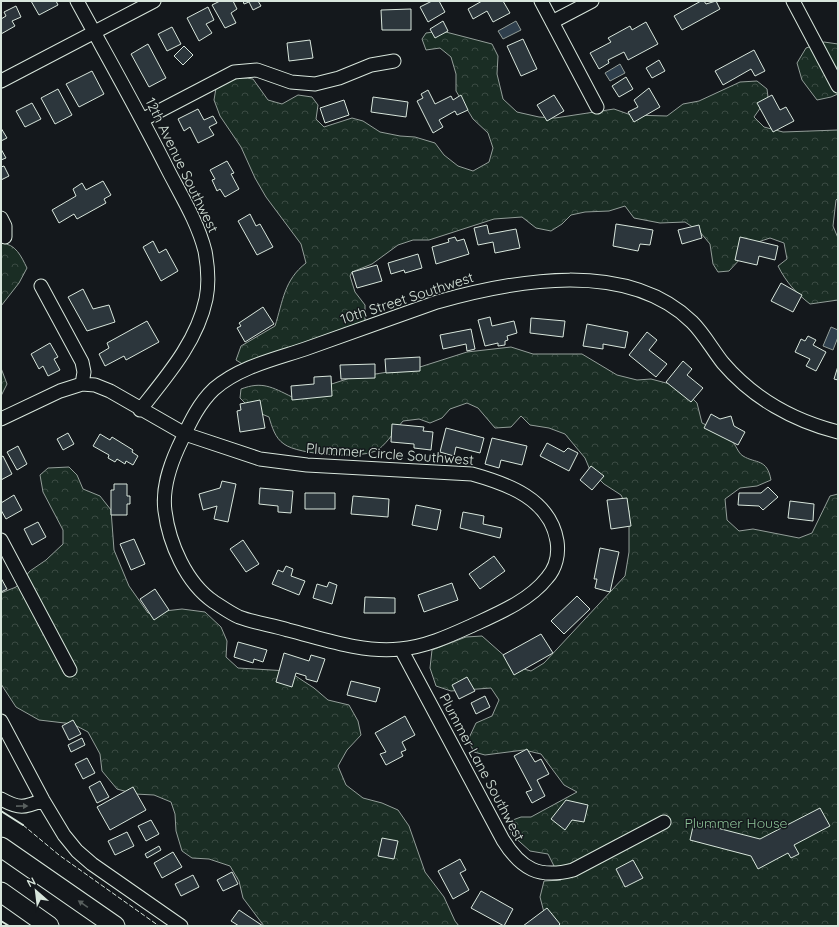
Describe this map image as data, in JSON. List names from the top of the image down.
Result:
{
  "streets": {
    "street": [
      "12th Avenue Southwest",
      "10th Street Southwest",
      "Plummer Circle Southwest",
      "Plummer Lane Southwest"
    ]
  },
  "crossings": [
    ["12th Avenue Southwest", "Plummer Circle Southwest"],
    ["10th Street Southwest", "Plummer Circle Southwest"],
    ["Plummer Circle Southwest", "Plummer Lane Southwest"]
  ],
  "parks": ["Plummer House"],
  "north": "top left"
}
